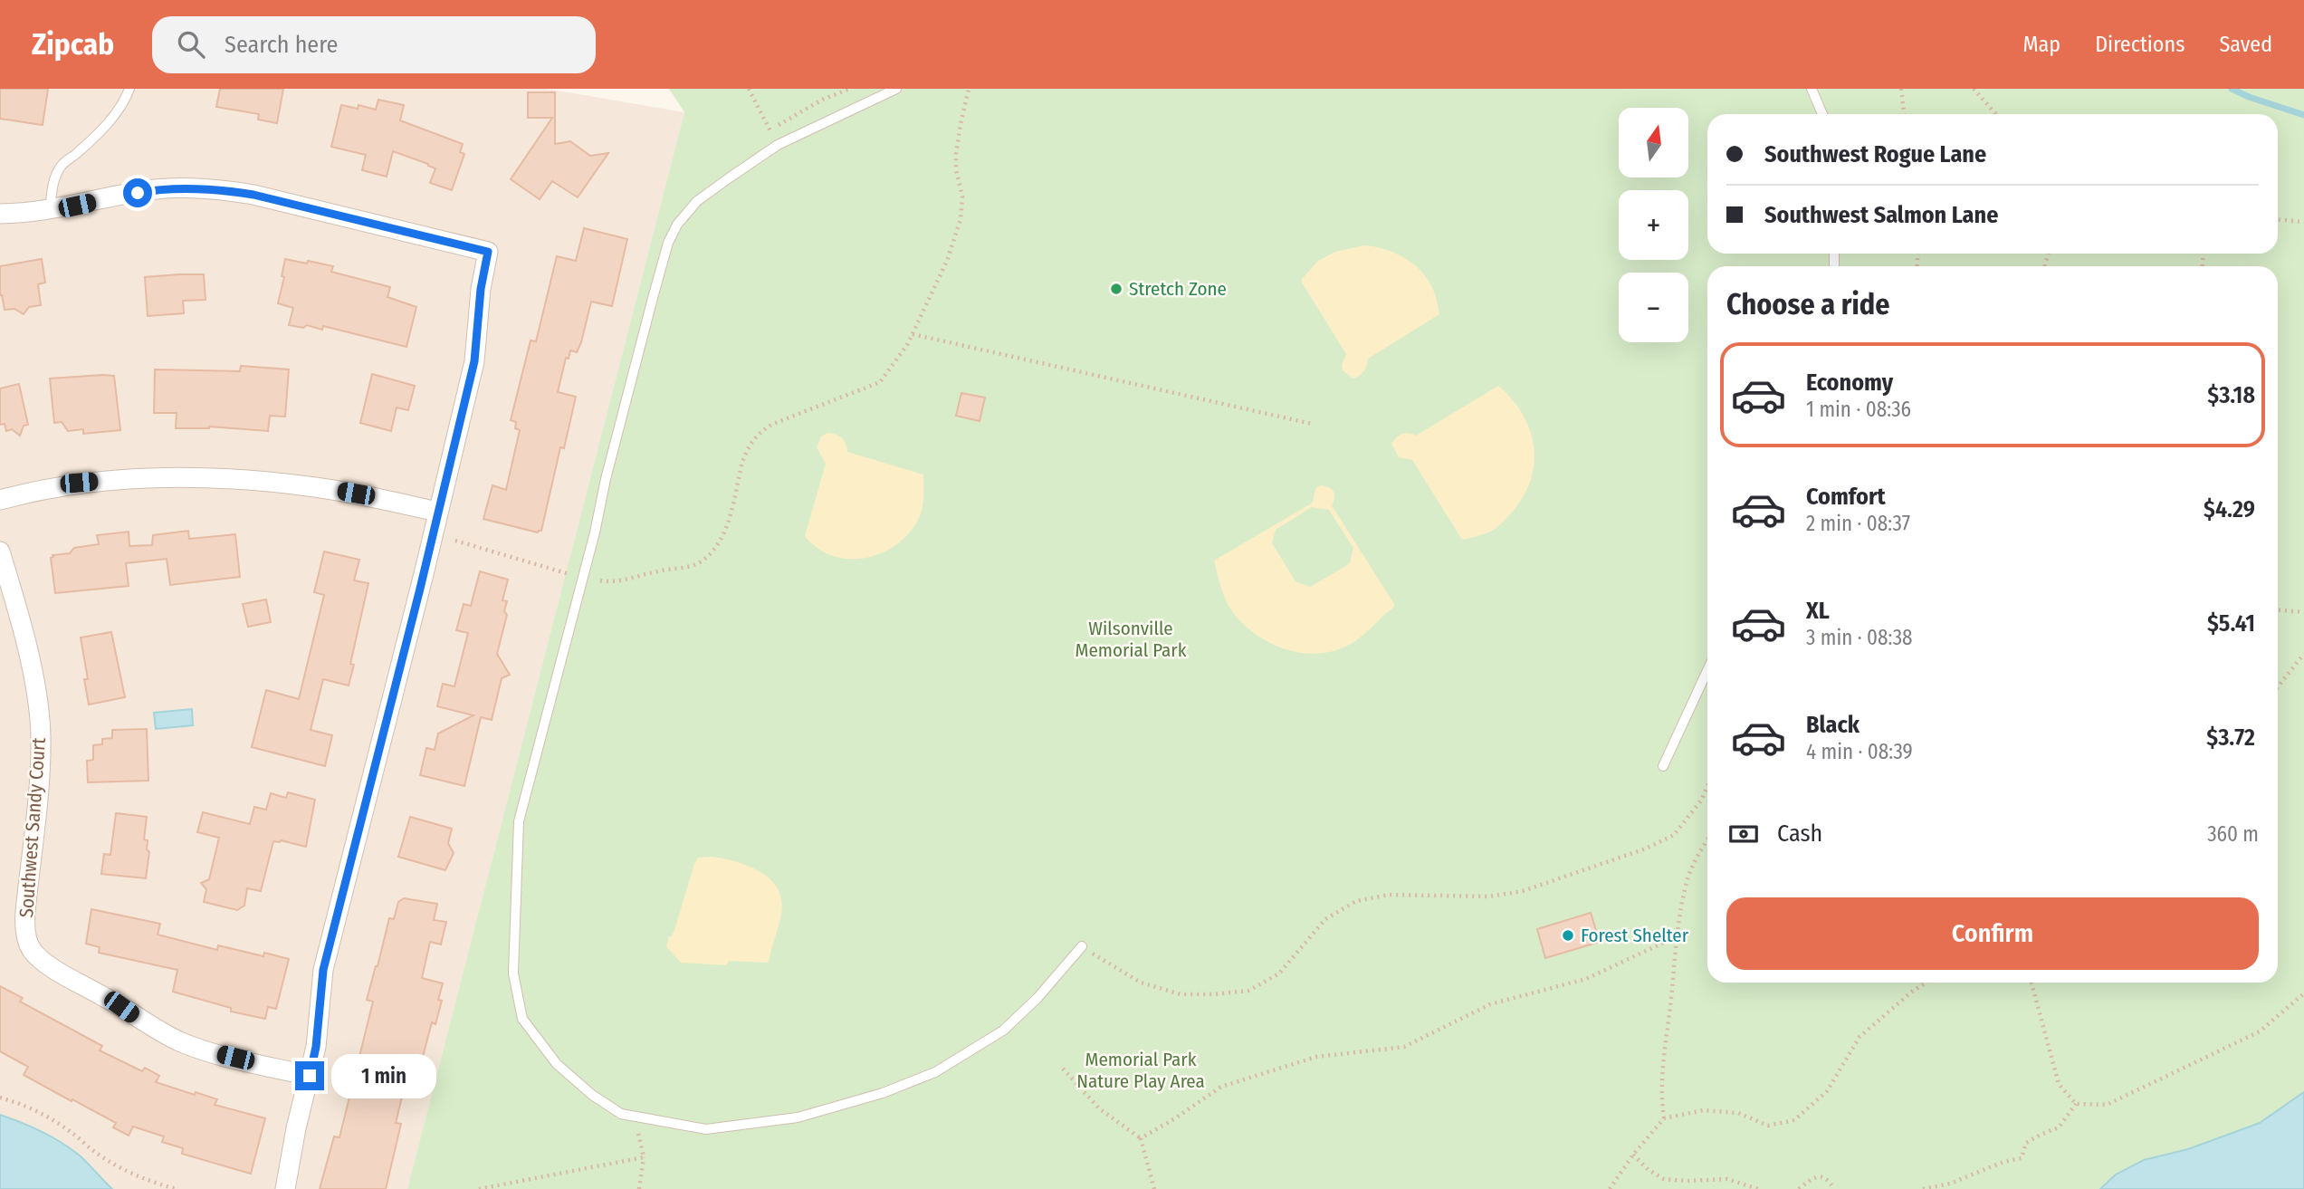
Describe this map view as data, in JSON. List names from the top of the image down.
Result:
{
  "streets": {
    "street": ["Southwest Sandy Court"]
  },
  "parks": ["Wilsonville Memorial Park", "Memorial Park Nature Play Area"],
  "places": ["Stretch Zone", "Forest Shelter"],
  "north": "top",
  "page": {
    "header": "Zipcab",
    "search": "Search here",
    "nav": ["Map", "Directions", "Saved"],
    "map_buttons": ["+", "−"],
    "banner": ["Southwest Rogue Lane", "Southwest Salmon Lane"],
    "heading": "Choose a ride",
    "list": [
      {
        "name": "Economy",
        "note": "1 min · 08:36",
        "value": "$3.18"
      },
      {
        "name": "Comfort",
        "note": "2 min · 08:37",
        "value": "$4.29"
      },
      {
        "name": "XL",
        "note": "3 min · 08:38",
        "value": "$5.41"
      },
      {
        "name": "Black",
        "note": "4 min · 08:39",
        "value": "$3.72"
      }
    ],
    "pay": ["Cash", "360 m"],
    "buttons": "Confirm",
    "bubble": "1 min"
  }
}
